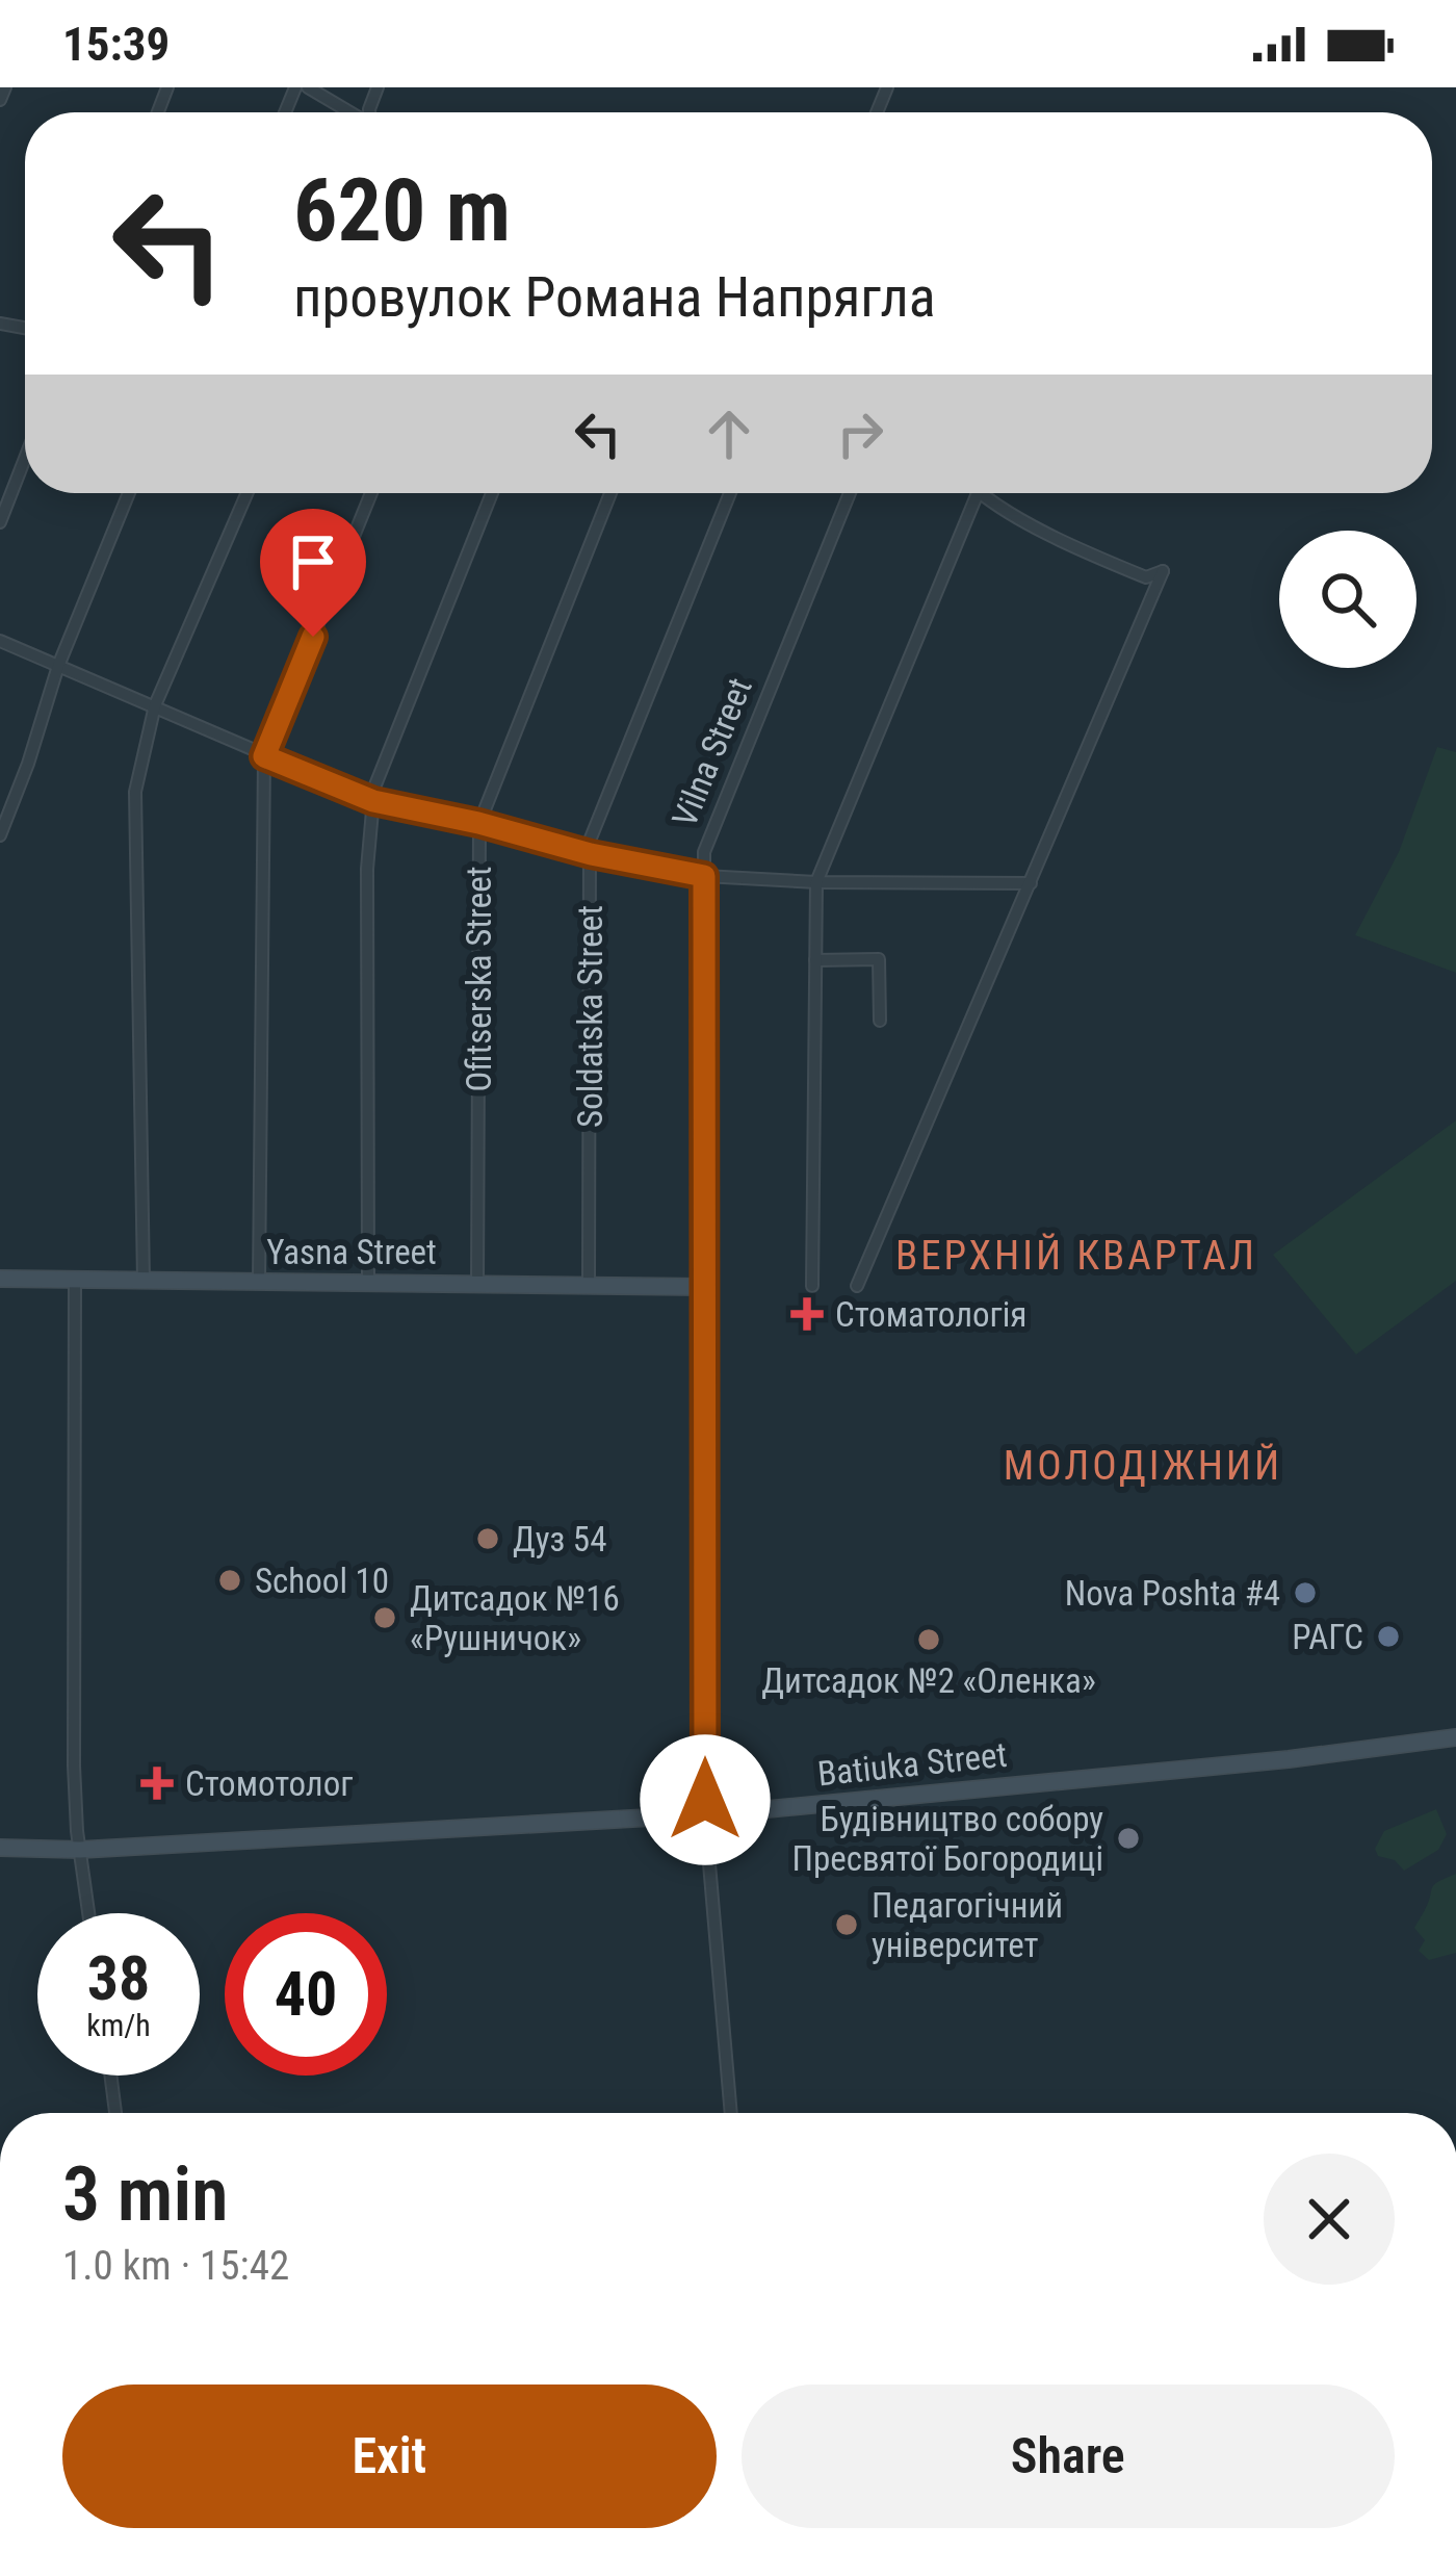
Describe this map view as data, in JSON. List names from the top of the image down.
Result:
{
  "streets": {
    "street": [
      "Vilna Street",
      "Ofitserska Street",
      "Soldatska Street",
      "Yasna Street",
      "Batiuka Street"
    ]
  },
  "crossings": [
    ["Vilna Street", "Yasna Street"],
    ["Vilna Street", "Batiuka Street"],
    ["Ofitserska Street", "Yasna Street"],
    ["Soldatska Street", "Yasna Street"]
  ],
  "districts": ["ВЕРХНІЙ КВАРТАЛ", "МОЛОДІЖНИЙ"],
  "places": {
    "health": ["Стоматологія", "Стомотолог"],
    "other": [
      "Дуз 54",
      "School 10",
      "Nova Poshta #4",
      "Дитсадок №16 «Рушничок»",
      "РАГС",
      "Дитсадок №2 «Оленка»",
      "Будівництво собору Пресвятої Богородиці",
      "Педагогічний університет"
    ]
  },
  "page": {
    "status": "15:39",
    "turn": ["620 m", "провулок Романа Напрягла"],
    "speed": "38 km/h",
    "limit": "40",
    "heading": ["3 min", "1.0 km · 15:42"],
    "buttons": ["Exit", "Share"]
  }
}
